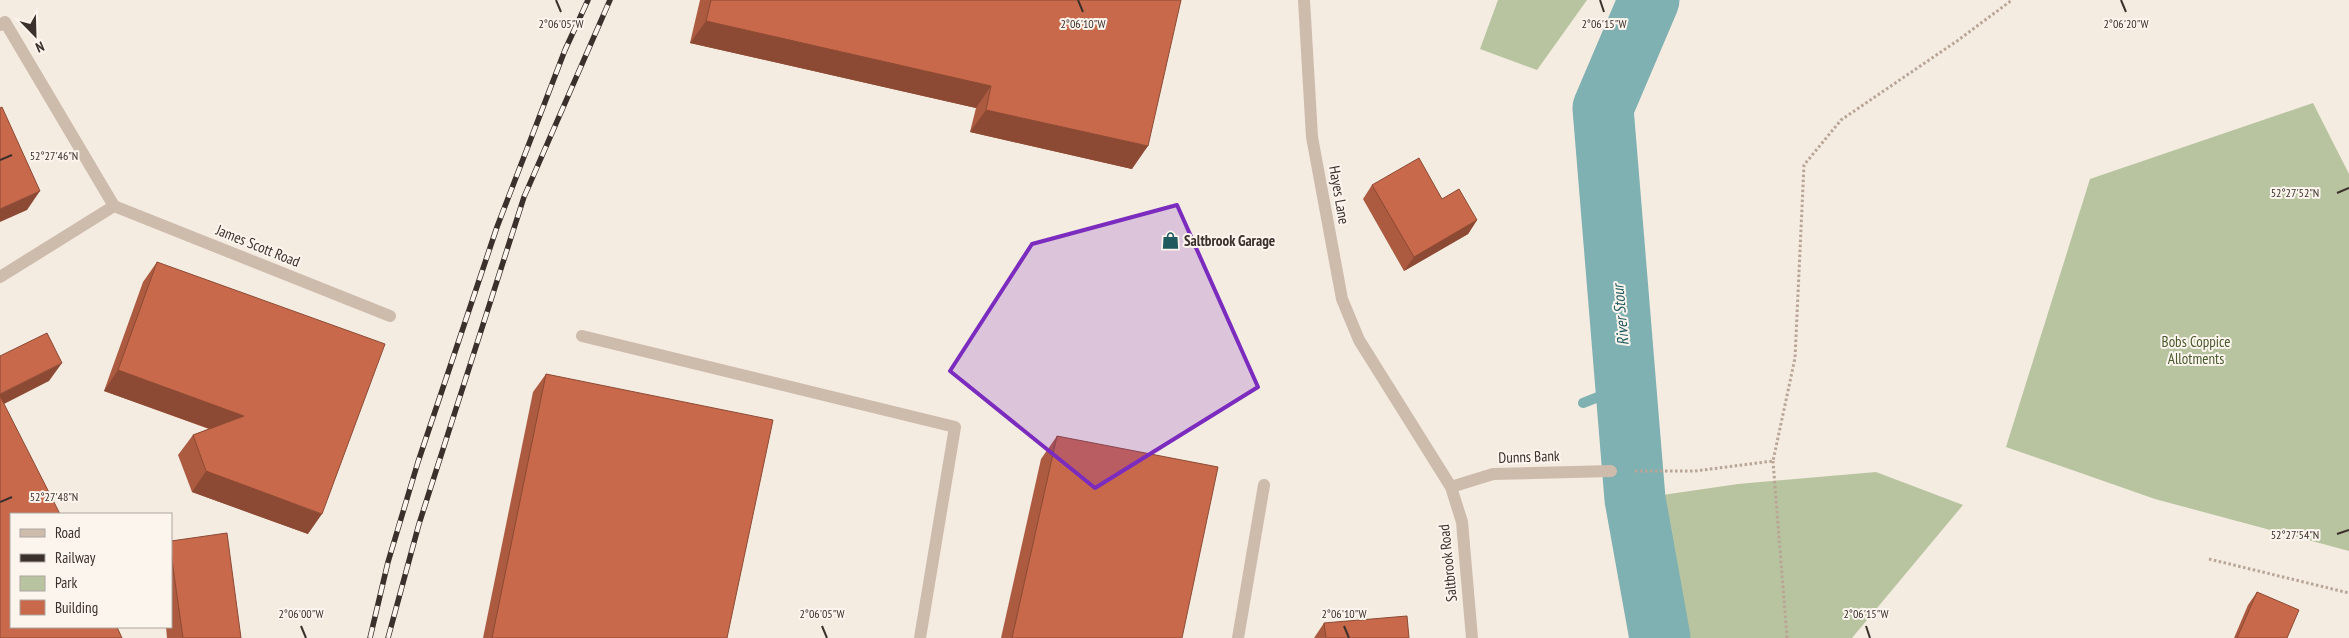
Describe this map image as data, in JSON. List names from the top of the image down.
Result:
{
  "streets": {
    "street": [
      "Hayes Lane",
      "James Scott Road",
      "Dunns Bank",
      "Saltbrook Road"
    ]
  },
  "crossings": [
    ["Hayes Lane", "Saltbrook Road"],
    ["Dunns Bank", "Saltbrook Road"]
  ],
  "water": ["River Stour"],
  "parks": ["Bobs Coppice Allotments"],
  "places": {
    "shop": ["Saltbrook Garage"]
  },
  "legend": [
    "Road",
    "Railway",
    "Park",
    "Building"
  ],
  "north": "bottom right",
  "coordinates": [
    "2°06'20\"W",
    "2°06'05\"W",
    "2°06'10\"W",
    "2°06'15\"W",
    "52°27'46\"N",
    "52°27'52\"N",
    "52°27'48\"N",
    "52°27'54\"N",
    "2°06'00\"W"
  ]
}
